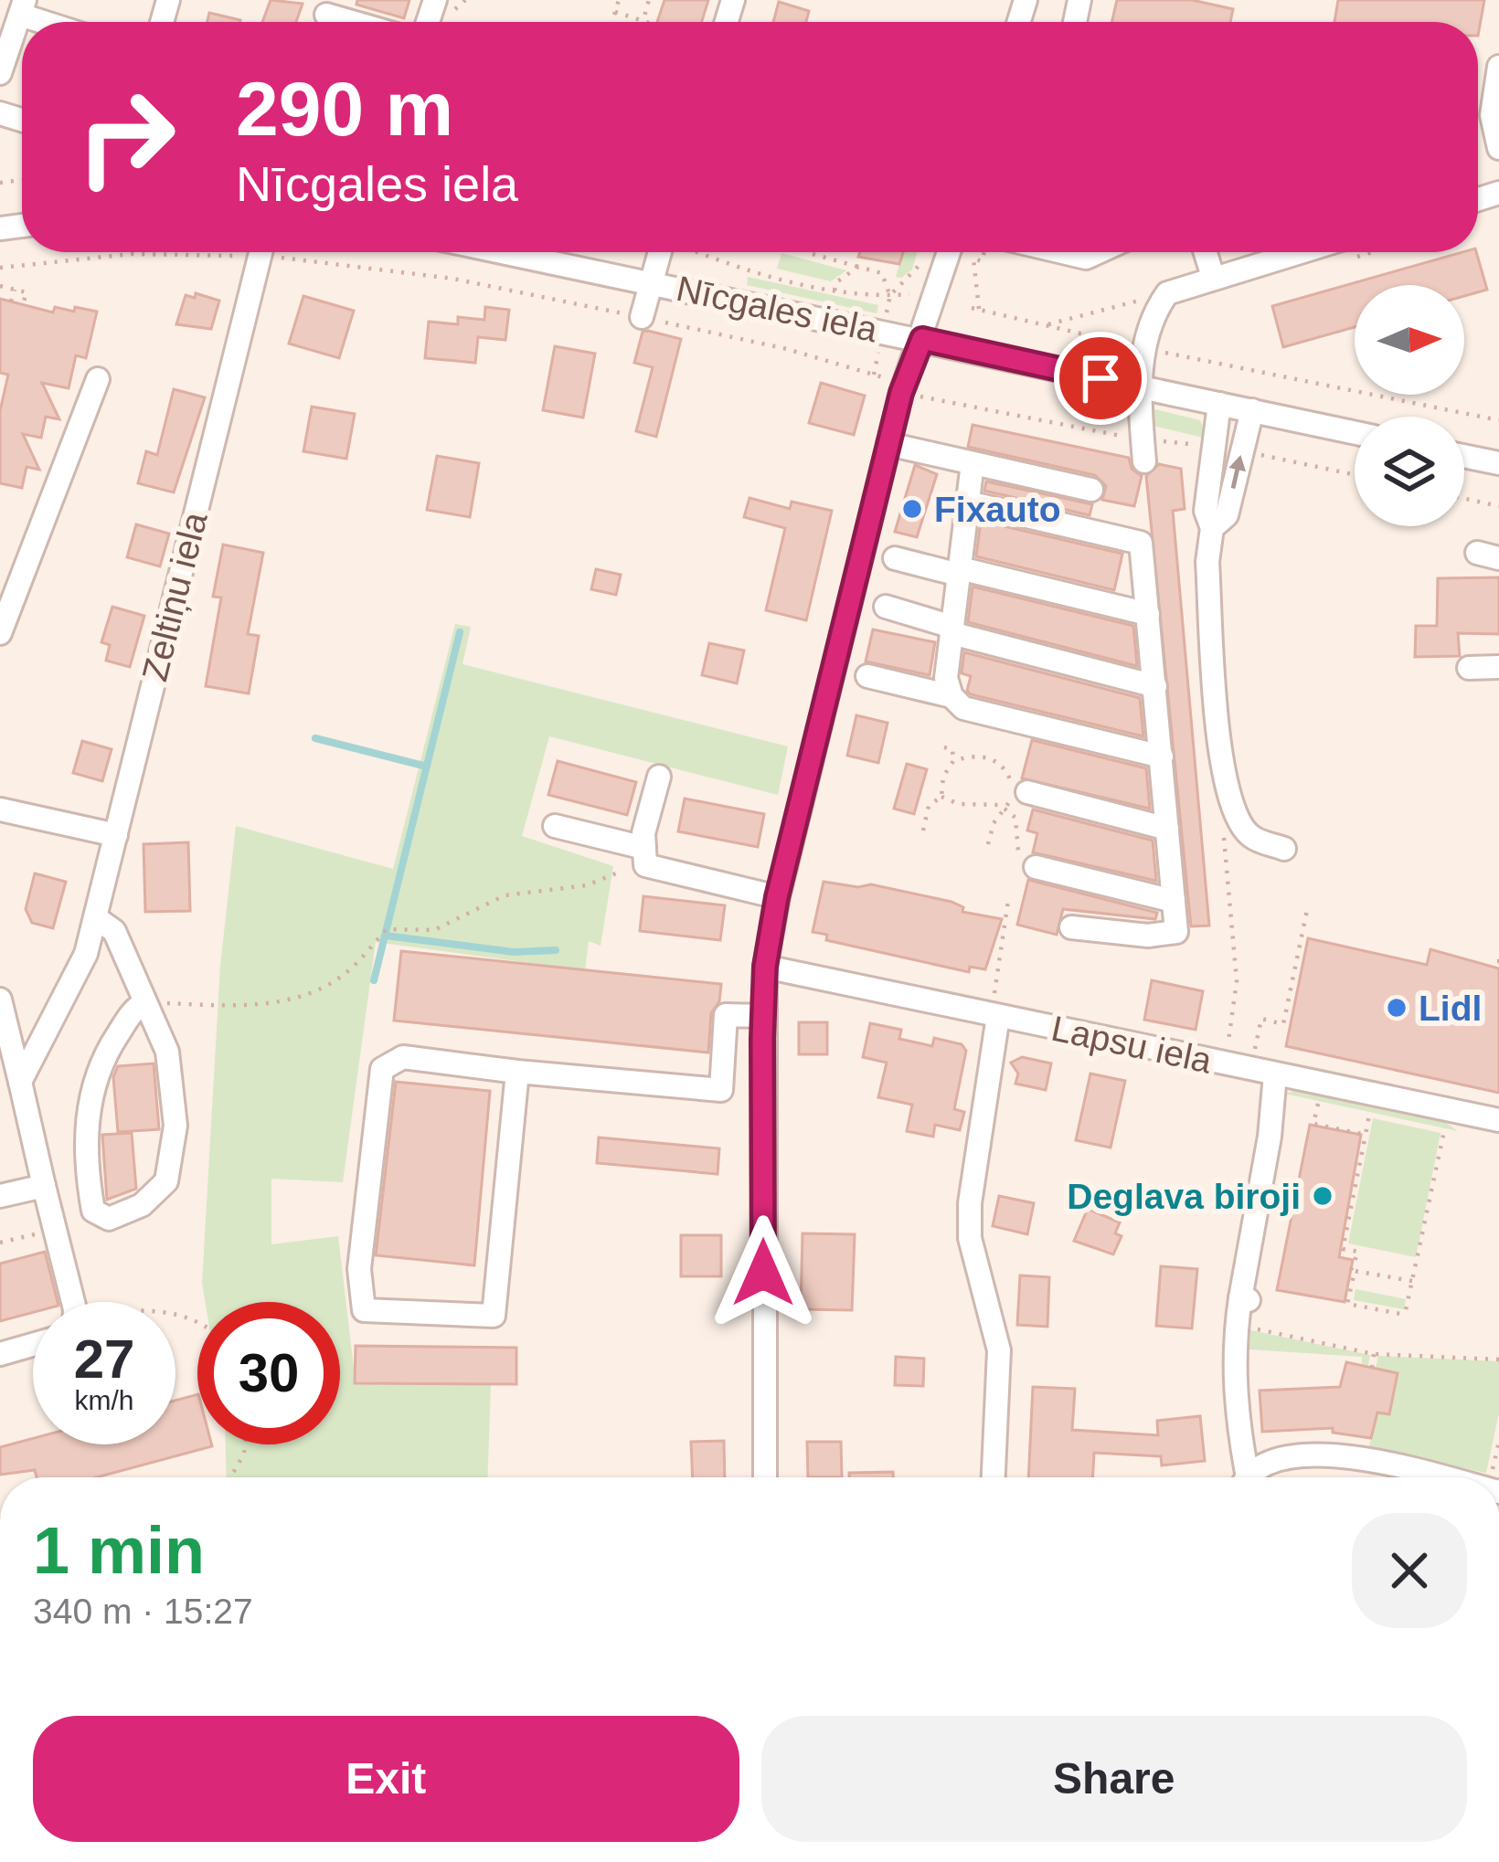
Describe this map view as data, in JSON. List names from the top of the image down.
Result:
{
  "streets": {
    "street": ["Nīcgales iela", "Zeltiņu iela", "Lapsu iela"]
  },
  "places": ["Fixauto", "Lidl", "Deglava biroji"],
  "north": "right",
  "page": {
    "turn": ["290 m", "Nīcgales iela"],
    "speed": "27 km/h",
    "limit": "30",
    "heading": ["1 min", "340 m · 15:27"],
    "buttons": ["Exit", "Share"]
  }
}
